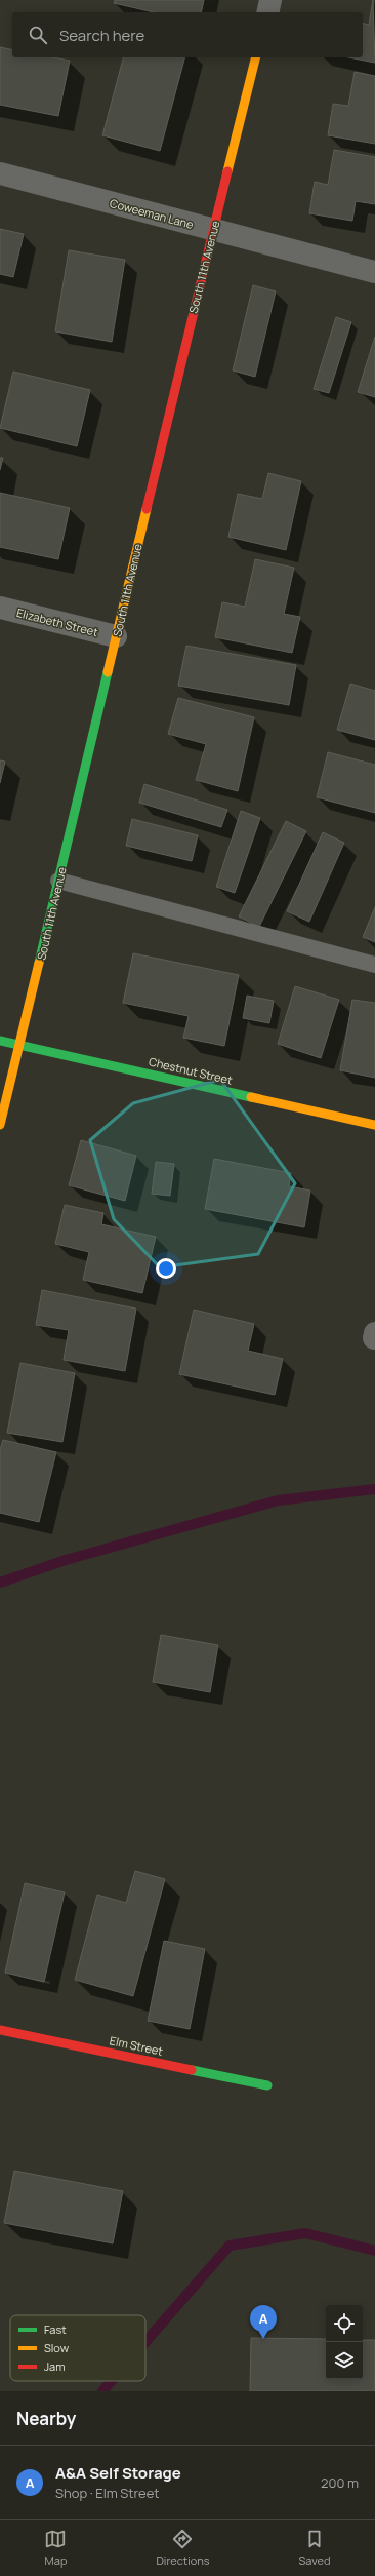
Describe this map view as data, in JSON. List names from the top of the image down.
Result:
{
  "streets": {
    "street": [
      "Coweeman Lane",
      "South 11th Avenue",
      "Elizabeth Street",
      "Chestnut Street",
      "Elm Street"
    ]
  },
  "crossings": [
    ["Coweeman Lane", "South 11th Avenue"],
    ["South 11th Avenue", "Elizabeth Street"],
    ["South 11th Avenue", "Chestnut Street"]
  ],
  "legend": ["Fast", "Slow", "Jam"],
  "page": {
    "search": "Search here",
    "pins": "A",
    "heading": "Nearby",
    "list": [
      {
        "mark": "A",
        "name": "A&A Self Storage",
        "note": "Shop · Elm Street",
        "value": "200 m"
      }
    ],
    "nav": ["Map", "Directions", "Saved"]
  }
}
